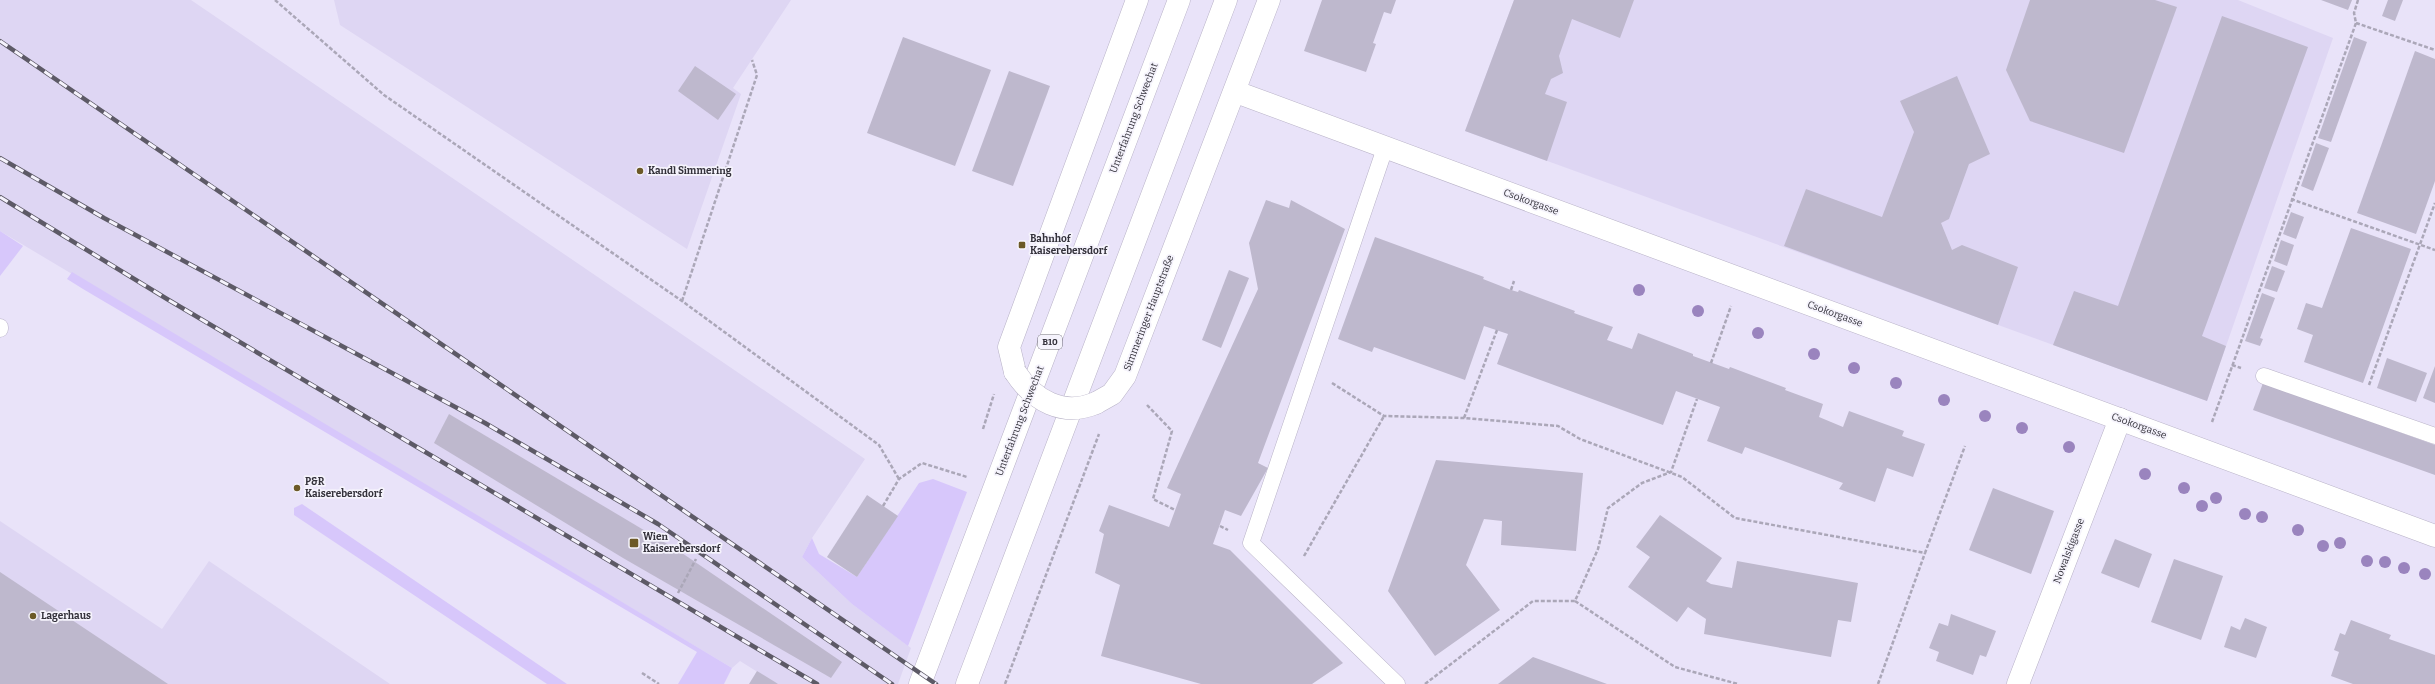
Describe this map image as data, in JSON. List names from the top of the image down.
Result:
{
  "streets": {
    "street": [
      "Unterfahrung Schwechat",
      "Csokorgasse",
      "Simmeringer Hauptstraße",
      "B10",
      "Nowalskigasse"
    ]
  },
  "crossings": [
    ["Csokorgasse", "Simmeringer Hauptstraße"],
    ["Csokorgasse", "Nowalskigasse"]
  ],
  "places": {
    "other": ["Kandl Simmering", "P&R Kaiserebersdorf", "Lagerhaus"],
    "transit": ["Bahnhof Kaiserebersdorf", "Wien Kaiserebersdorf"]
  }
}
